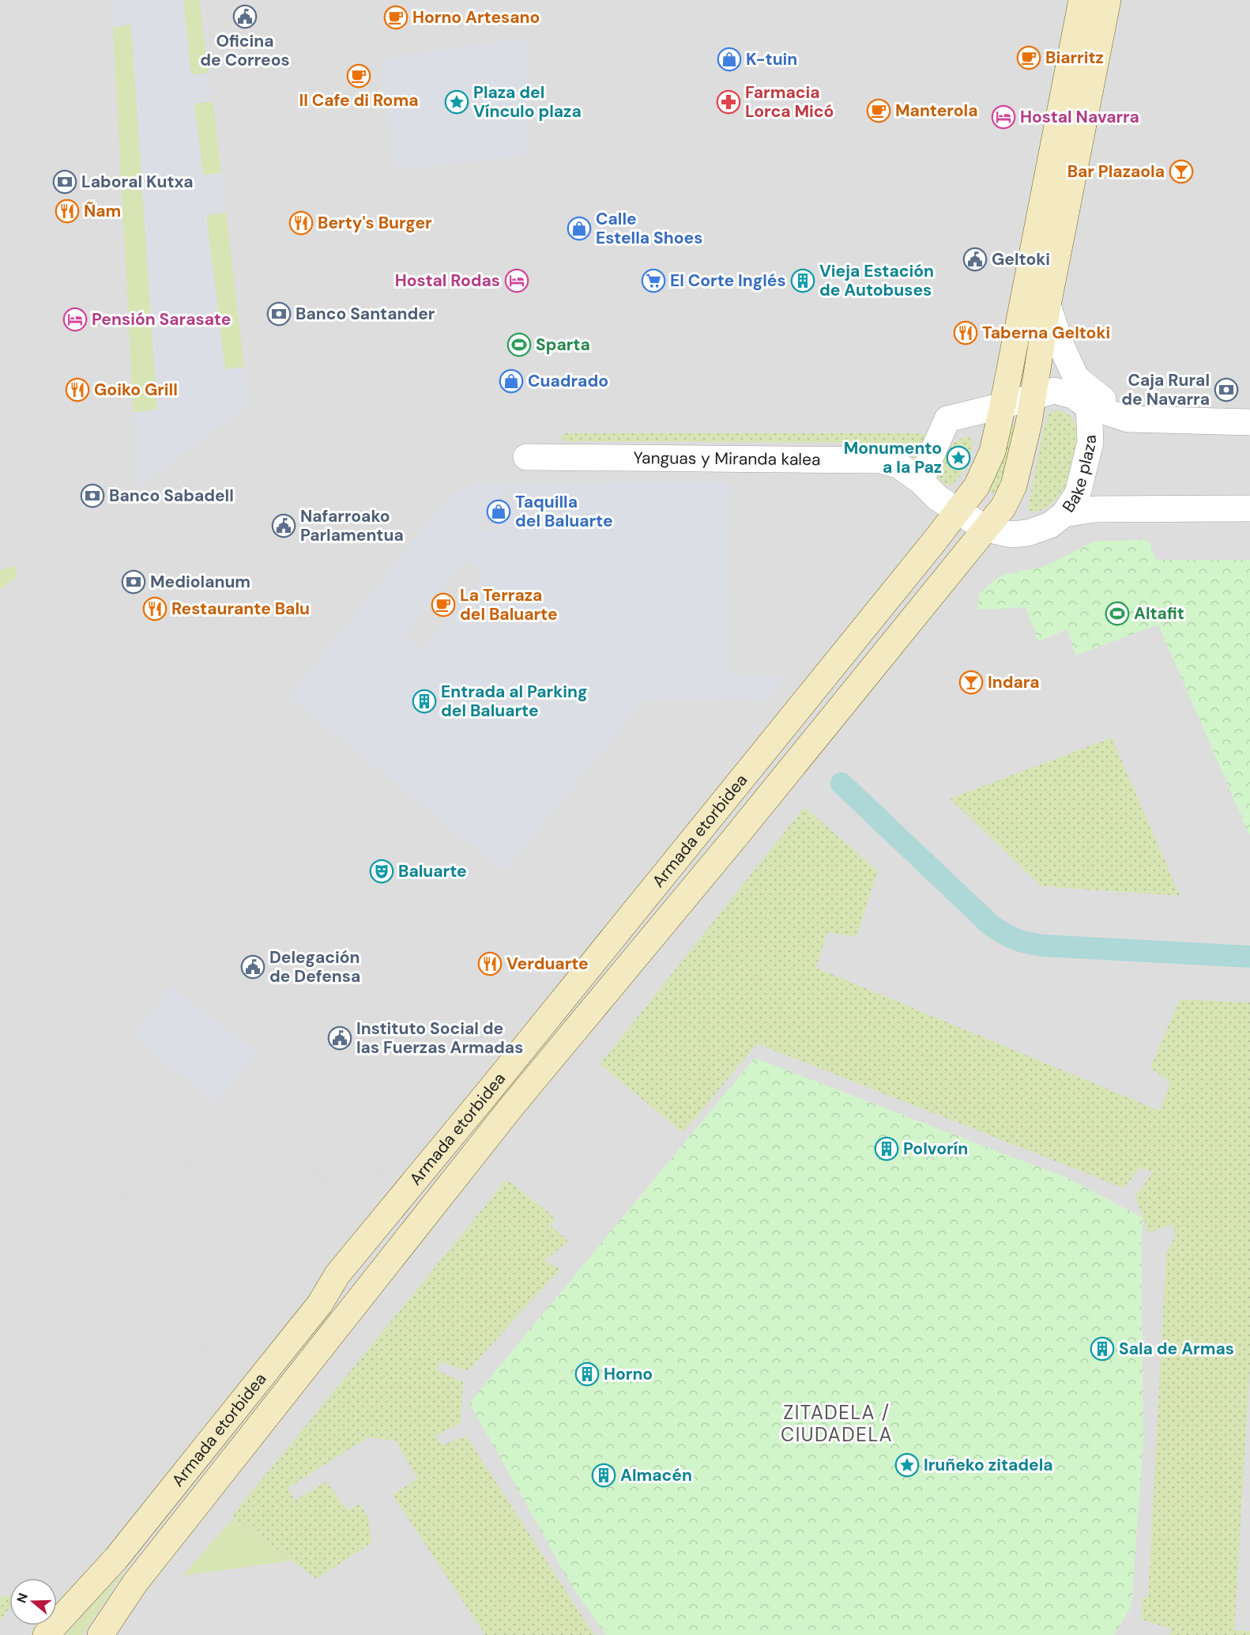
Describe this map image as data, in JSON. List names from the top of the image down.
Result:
{
  "streets": {
    "main road": ["Armada etorbidea"],
    "street": ["Yanguas y Miranda kalea", "Bake plaza"]
  },
  "crossings": [
    ["Yanguas y Miranda kalea", "Bake plaza"],
    ["Bake plaza", "Armada etorbidea"]
  ],
  "districts": ["ZITADELA / CIUDADELA"],
  "places": {
    "public building": [
      "Oficina de Correos",
      "Geltoki",
      "Nafarroako Parlamentua",
      "Delegación de Defensa",
      "Instituto Social de las Fuerzas Armadas"
    ],
    "cafe": [
      "Horno Artesano",
      "Biarritz",
      "Il Cafe di Roma",
      "Manterola",
      "La Terraza del Baluarte"
    ],
    "shop": [
      "K-tuin",
      "Calle Estella Shoes",
      "Cuadrado",
      "Taquilla del Baluarte"
    ],
    "place": ["Plaza del Vínculo plaza", "Monumento a la Paz", "Iruñeko zitadela"],
    "pharmacy": ["Farmacia Lorca Micó"],
    "hotel": ["Hostal Navarra", "Hostal Rodas", "Pensión Sarasate"],
    "bar": ["Bar Plazaola", "Indara"],
    "bank": [
      "Laboral Kutxa",
      "Banco Santander",
      "Caja Rural de Navarra",
      "Banco Sabadell",
      "Mediolanum"
    ],
    "restaurant": [
      "Ñam",
      "Berty's Burger",
      "Taberna Geltoki",
      "Goiko Grill",
      "Restaurante Balu",
      "Verduarte"
    ],
    "supermarket": ["El Corte Inglés"],
    "building": [
      "Vieja Estación de Autobuses",
      "Entrada al Parking del Baluarte",
      "Polvorín",
      "Sala de Armas",
      "Horno",
      "Almacén"
    ],
    "sports": ["Sparta", "Altafit"],
    "theatre": ["Baluarte"]
  },
  "north": "left"
}
